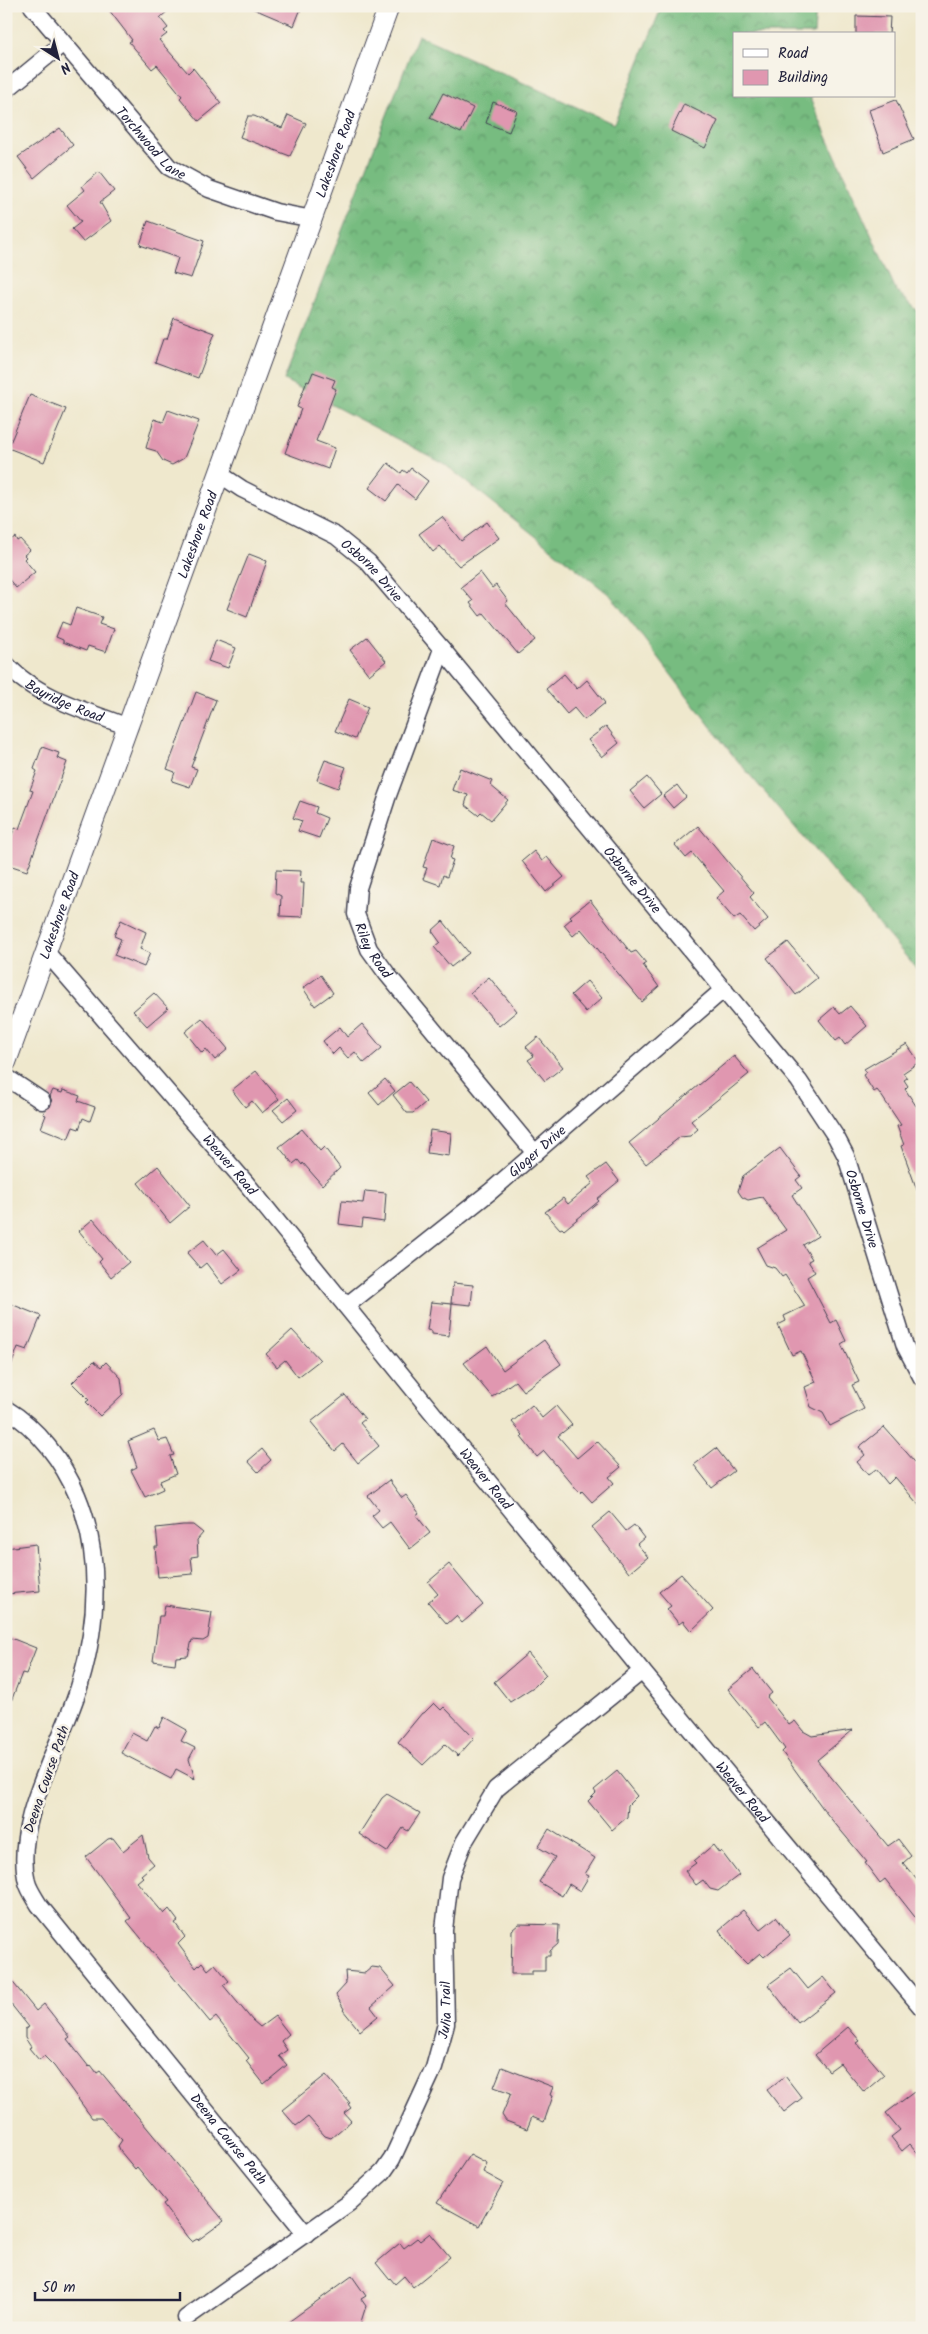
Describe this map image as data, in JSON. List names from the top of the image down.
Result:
{
  "streets": {
    "street": [
      "Torchwood Lane",
      "Lakeshore Road",
      "Osborne Drive",
      "Bayridge Road",
      "Riley Road",
      "Gloger Drive",
      "Weaver Road",
      "Deena Course Path",
      "Julia Trail"
    ]
  },
  "crossings": [
    ["Torchwood Lane", "Lakeshore Road"],
    ["Lakeshore Road", "Osborne Drive"],
    ["Lakeshore Road", "Bayridge Road"],
    ["Lakeshore Road", "Weaver Road"],
    ["Osborne Drive", "Riley Road"],
    ["Osborne Drive", "Gloger Drive"],
    ["Riley Road", "Gloger Drive"],
    ["Gloger Drive", "Weaver Road"],
    ["Weaver Road", "Julia Trail"],
    ["Deena Course Path", "Julia Trail"]
  ],
  "legend": ["Road", "Building"],
  "scale_bar": "50 m",
  "north": "bottom right"
}
